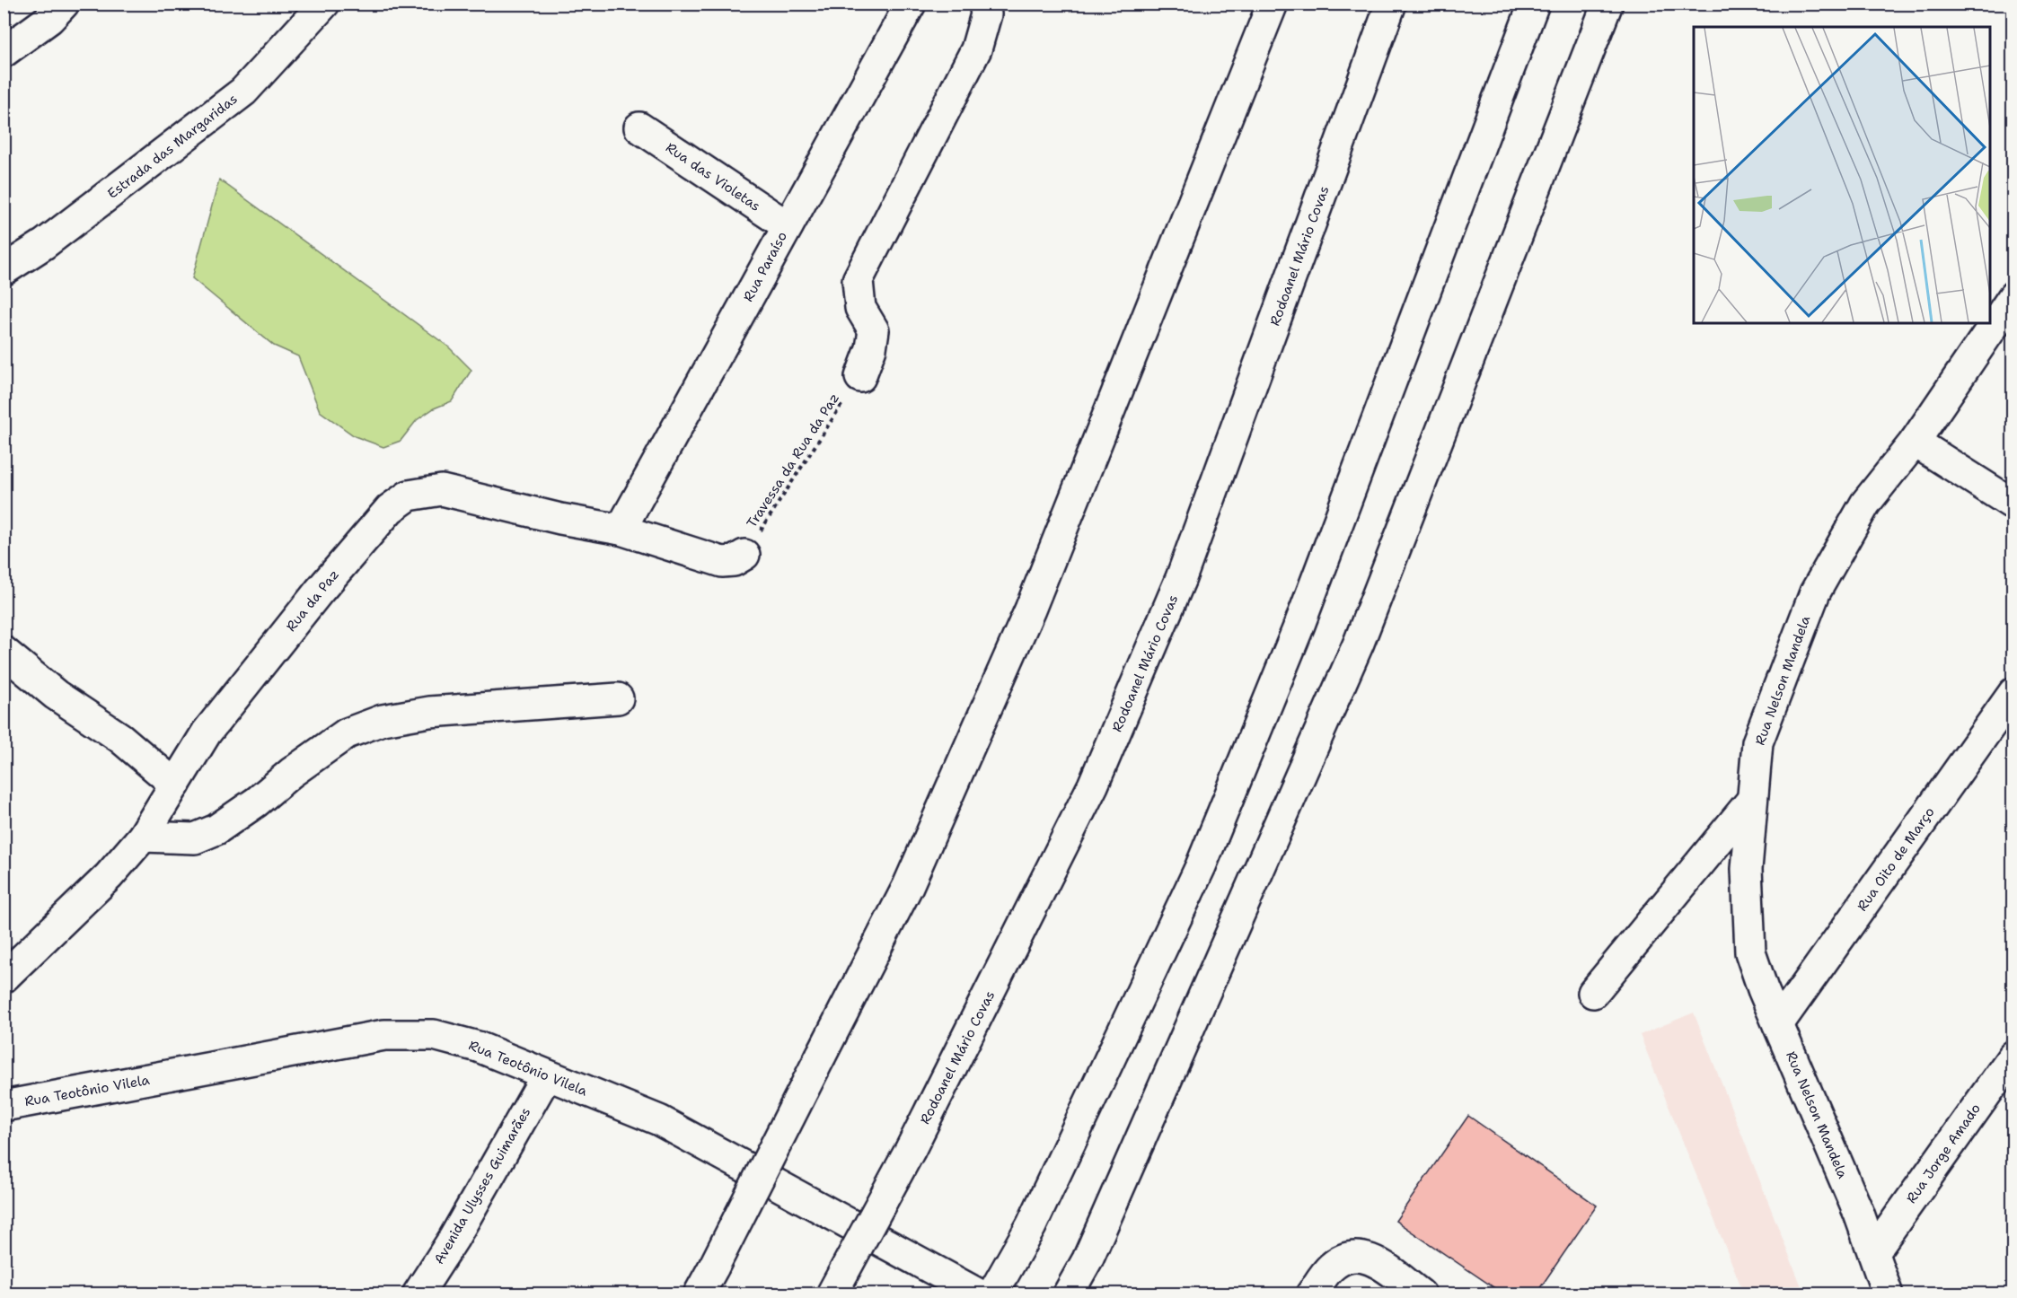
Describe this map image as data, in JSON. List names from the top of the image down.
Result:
{
  "streets": {
    "main road": [
      "Estrada das Margaridas",
      "Rua das Violetas",
      "Rodoanel Mário Covas",
      "Rua Paraíso",
      "Rua da Paz",
      "Rua Nelson Mandela",
      "Rua Oito de Março",
      "Rua Teotônio Vilela",
      "Rua Jorge Amado",
      "Avenida Ulysses Guimarães"
    ],
    "path": ["Travessa da Rua da Paz"]
  },
  "crossings": [
    ["Rua das Violetas", "Rua Paraíso"],
    ["Rua Paraíso", "Rua da Paz"],
    ["Travessa da Rua da Paz", "Rua da Paz"],
    ["Rua Nelson Mandela", "Rua Oito de Março"],
    ["Rua Nelson Mandela", "Rua Jorge Amado"],
    ["Rua Teotônio Vilela", "Avenida Ulysses Guimarães"]
  ]
}
